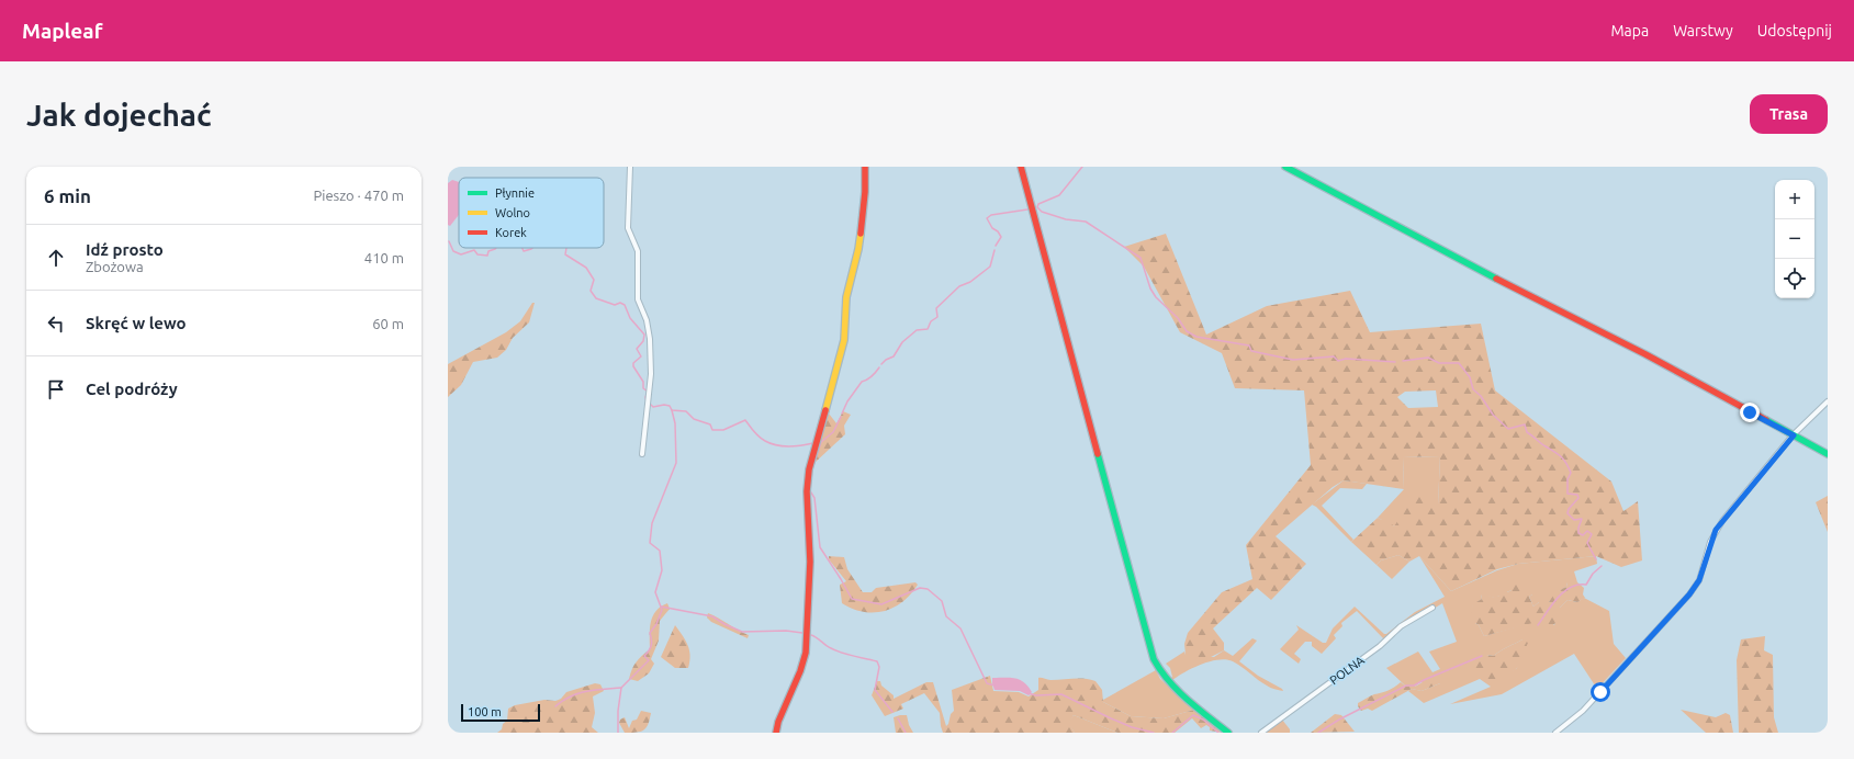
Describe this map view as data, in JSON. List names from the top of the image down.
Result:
{
  "streets": {
    "street": ["POLNA"]
  },
  "legend": ["Płynnie", "Wolno", "Korek"],
  "scale_bar": "100 m",
  "page": {
    "header": "Mapleaf",
    "nav": ["Mapa", "Warstwy", "Udostępnij"],
    "buttons": "Trasa",
    "title": "Jak dojechać",
    "heading": ["6 min", "Pieszo · 470 m"],
    "map_buttons": ["+", "−"],
    "list": [
      ["Idź prosto", "Zbożowa", "410 m"],
      ["Skręć w lewo", "60 m"],
      "Cel podróży"
    ],
    "scale": "100 m"
  }
}
